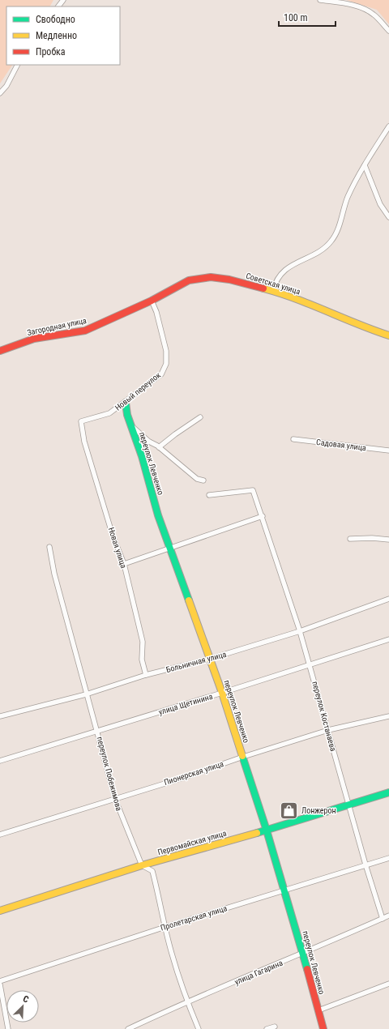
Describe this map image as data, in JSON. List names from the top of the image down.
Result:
{
  "streets": {
    "street": [
      "Советская улица",
      "Загородная улица",
      "Новый переулок",
      "Садовая улица",
      "переулок Левченко",
      "Новая улица",
      "Больничная улица",
      "улица Щетинина",
      "переулок Костанаева",
      "Пионерская улица",
      "переулок Побежимова",
      "Первомайская улица",
      "Пролетарская улица",
      "улица Гагарина"
    ]
  },
  "crossings": [
    ["Советская улица", "Загородная улица"],
    ["Советская улица", "Новый переулок"],
    ["Загородная улица", "Новый переулок"],
    ["Новый переулок", "переулок Левченко"],
    ["Новый переулок", "Новая улица"],
    ["переулок Левченко", "Больничная улица"],
    ["переулок Левченко", "улица Щетинина"],
    ["переулок Левченко", "Пионерская улица"],
    ["переулок Левченко", "Первомайская улица"],
    ["переулок Левченко", "Пролетарская улица"],
    ["переулок Левченко", "улица Гагарина"],
    ["Новая улица", "Больничная улица"],
    ["Больничная улица", "переулок Костанаева"],
    ["Больничная улица", "переулок Побежимова"],
    ["улица Щетинина", "переулок Костанаева"],
    ["улица Щетинина", "переулок Побежимова"],
    ["переулок Костанаева", "Пионерская улица"],
    ["переулок Костанаева", "Первомайская улица"],
    ["переулок Костанаева", "Пролетарская улица"],
    ["переулок Костанаева", "улица Гагарина"],
    ["Пионерская улица", "переулок Побежимова"],
    ["переулок Побежимова", "Первомайская улица"],
    ["переулок Побежимова", "Пролетарская улица"],
    ["переулок Побежимова", "улица Гагарина"]
  ],
  "places": {
    "shop": ["Лонжерон"]
  },
  "legend": ["Свободно", "Медленно", "Пробка"],
  "scale_bar": "100 m",
  "north": "top right"
}
